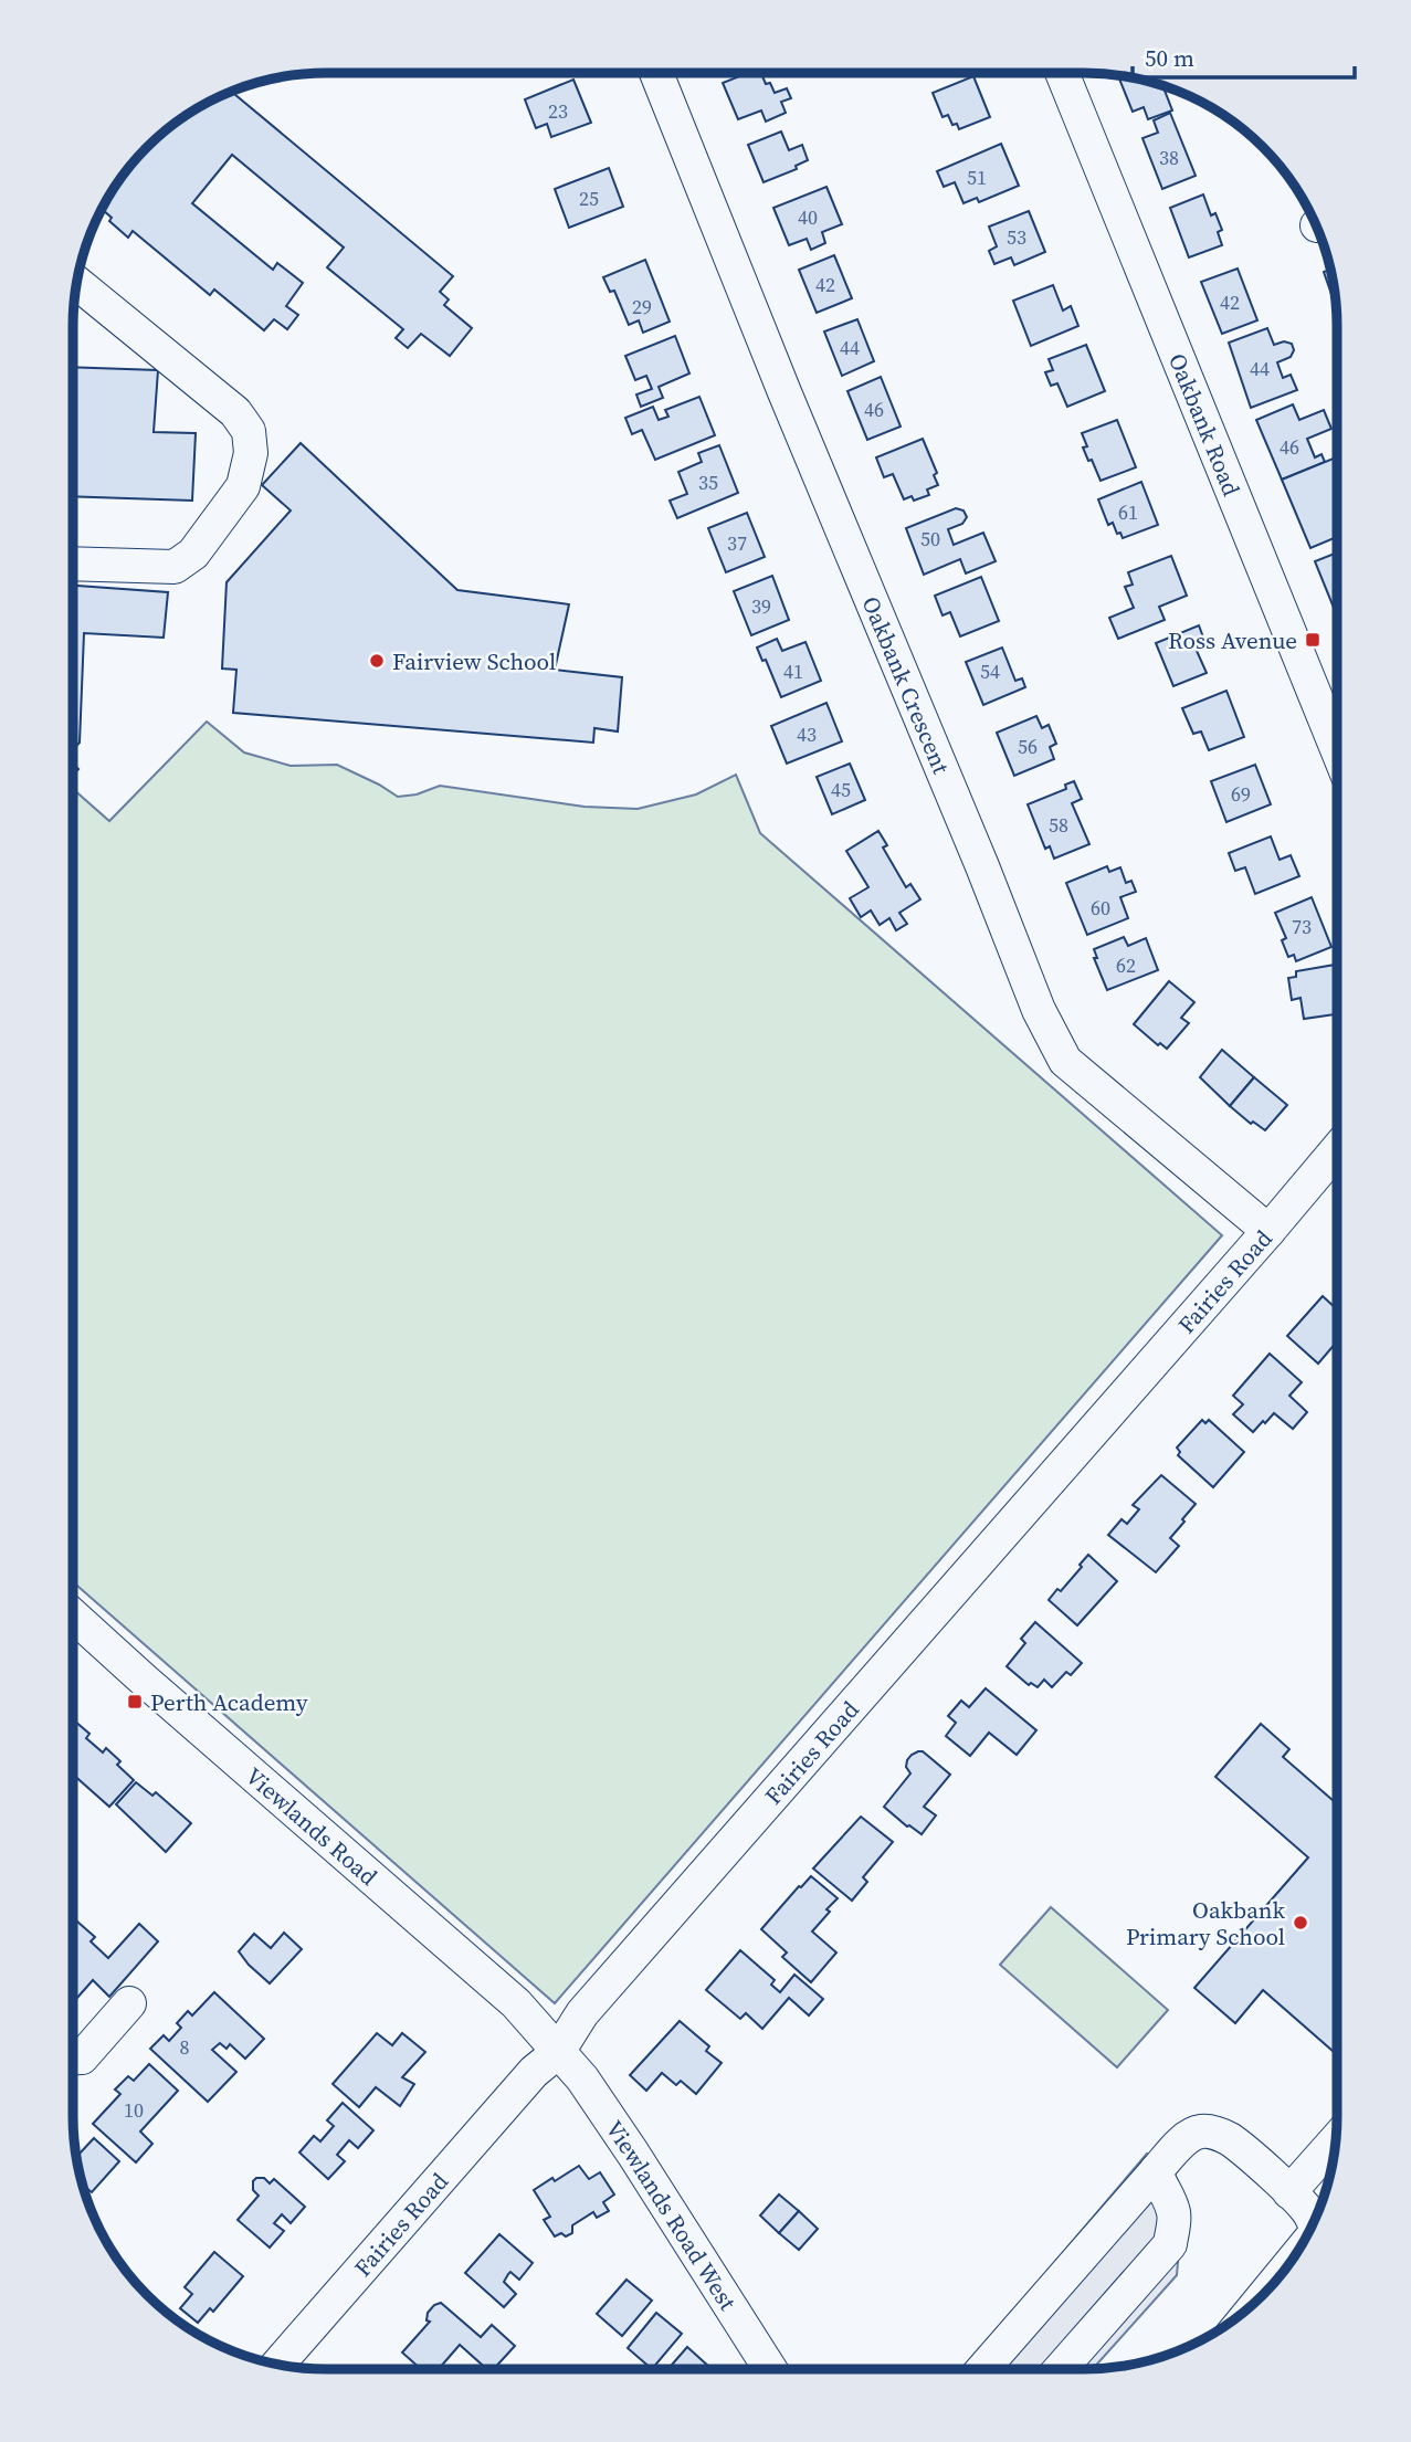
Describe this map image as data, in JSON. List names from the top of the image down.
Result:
{
  "streets": {
    "street": [
      "Oakbank Road",
      "Oakbank Crescent",
      "Fairies Road",
      "Viewlands Road",
      "Viewlands Road West"
    ]
  },
  "crossings": [
    ["Oakbank Crescent", "Fairies Road"],
    ["Fairies Road", "Viewlands Road"],
    ["Fairies Road", "Viewlands Road West"],
    ["Viewlands Road", "Viewlands Road West"]
  ],
  "places": {
    "transit": ["Ross Avenue", "Perth Academy"],
    "other": ["Fairview School", "Oakbank Primary School"]
  },
  "house_numbers": [
    "23",
    "38",
    "51",
    "25",
    "40",
    "53",
    "42",
    "42",
    "29",
    "44",
    "44",
    "46",
    "46",
    "35",
    "61",
    "50",
    "37",
    "39",
    "41",
    "54",
    "43",
    "56",
    "45",
    "69",
    "58",
    "60",
    "73",
    "62",
    "8",
    "10"
  ],
  "scale_bar": "50 m"
}
